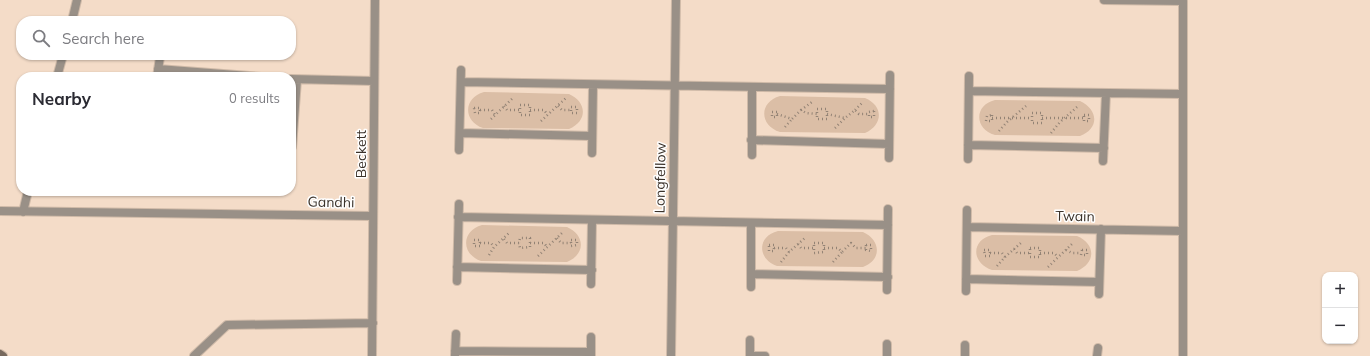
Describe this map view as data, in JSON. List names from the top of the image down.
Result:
{
  "streets": {
    "street": [
      "Beckett",
      "Longfellow",
      "Gandhi",
      "Twain"
    ]
  },
  "crossings": [
    ["Beckett", "Gandhi"]
  ],
  "page": {
    "search": "Search here",
    "heading": ["Nearby", "0 results"],
    "map_buttons": ["+", "−"]
  }
}
